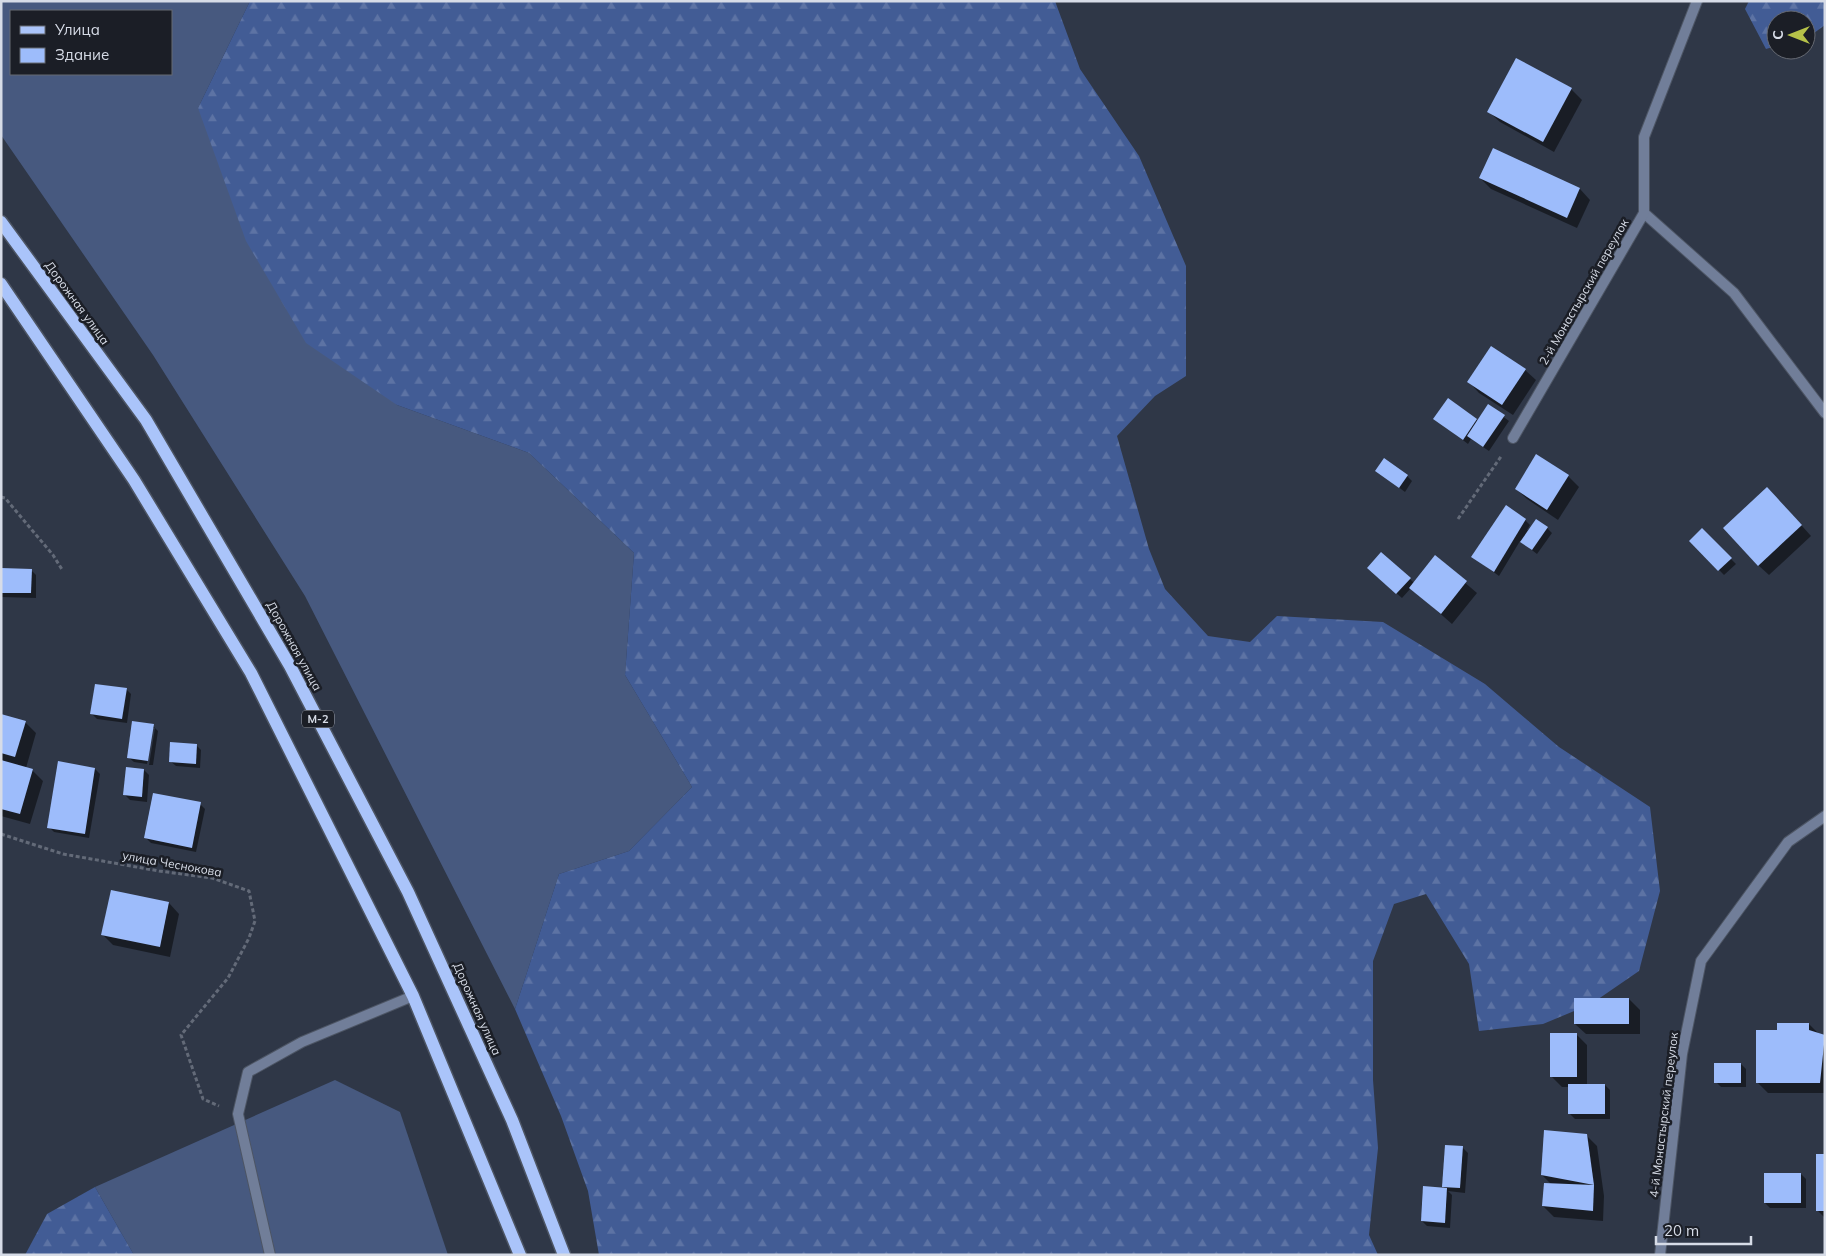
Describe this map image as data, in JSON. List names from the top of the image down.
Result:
{
  "streets": {
    "main road": ["Дорожная улица", "М-2"],
    "lane": ["2-й Монастырский переулок", "4-й Монастырский переулок"],
    "path": ["улица Чеснокова"]
  },
  "legend": ["Улица", "Здание"],
  "scale_bar": "20 m",
  "north": "left"
}
